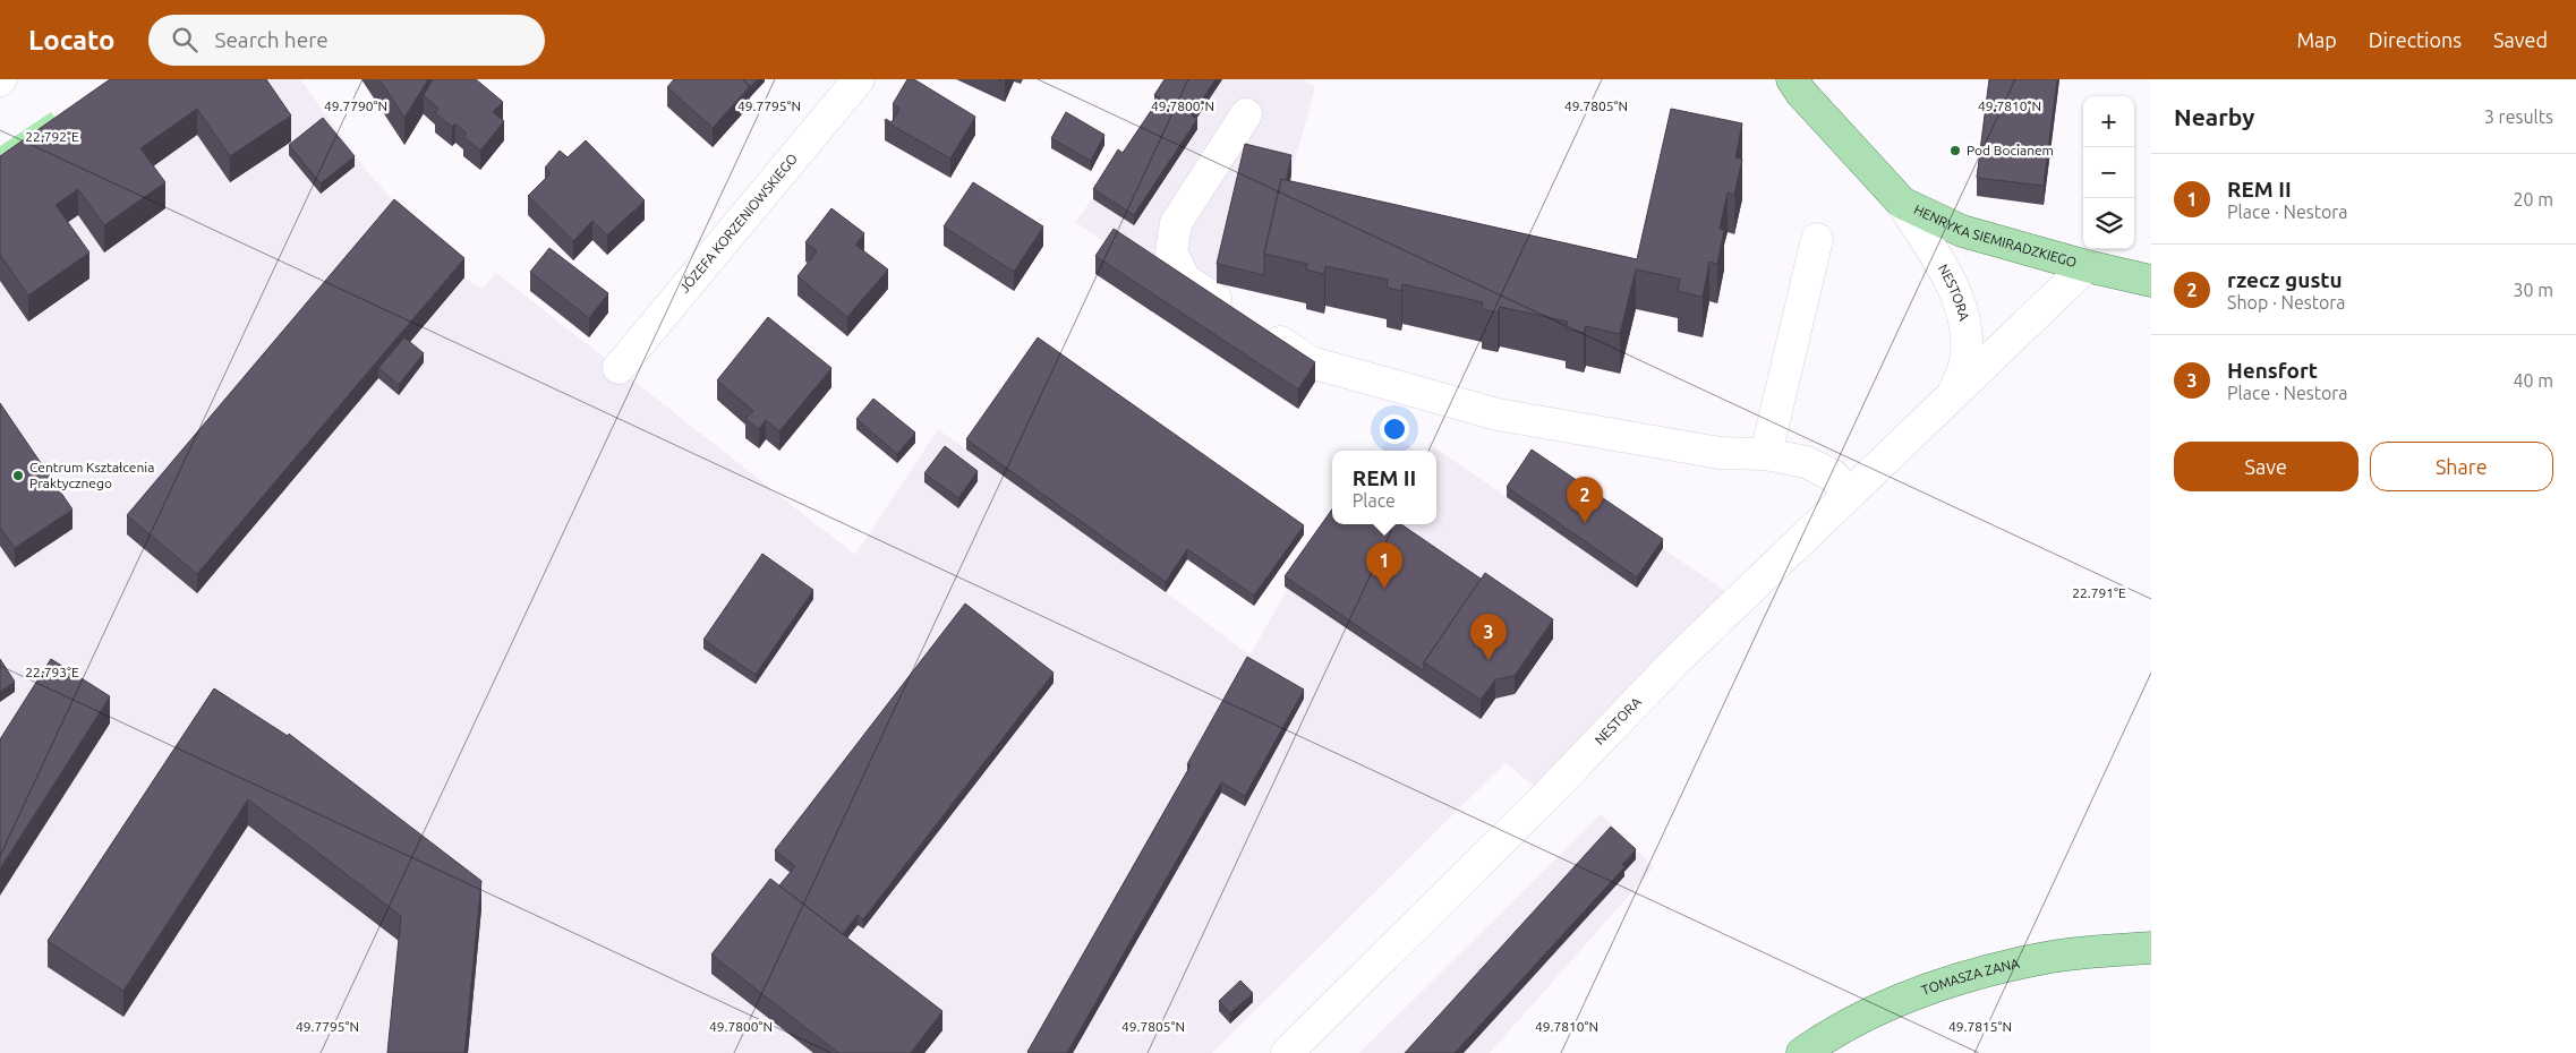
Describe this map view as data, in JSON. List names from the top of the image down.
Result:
{
  "streets": {
    "main road": ["HENRYKA SIEMIRADZKIEGO", "TOMASZA ZANA"],
    "street": ["JÓZEFA KORZENIOWSKIEGO", "NESTORA"]
  },
  "crossings": [
    ["HENRYKA SIEMIRADZKIEGO", "NESTORA"]
  ],
  "places": ["Pod Bocianem", "Centrum Kształcenia Praktycznego"],
  "page": {
    "header": "Locato",
    "search": "Search here",
    "nav": ["Map", "Directions", "Saved"],
    "heading": ["Nearby", "3 results"],
    "map_buttons": ["+", "−"],
    "list": [
      {
        "mark": "1",
        "name": "REM II",
        "note": "Place · Nestora",
        "value": "20 m"
      },
      {
        "mark": "2",
        "name": "rzecz gustu",
        "note": "Shop · Nestora",
        "value": "30 m"
      },
      {
        "mark": "3",
        "name": "Hensfort",
        "note": "Place · Nestora",
        "value": "40 m"
      }
    ],
    "buttons": ["Save", "Share"],
    "popup": ["REM II", "Place"],
    "pins": ["2", "1", "3"]
  },
  "coordinates": [
    "49.7790°N",
    "49.7795°N",
    "49.7800°N",
    "49.7805°N",
    "49.7810°N",
    "22.792°E",
    "22.791°E",
    "22.793°E",
    "49.7815°N"
  ]
}
